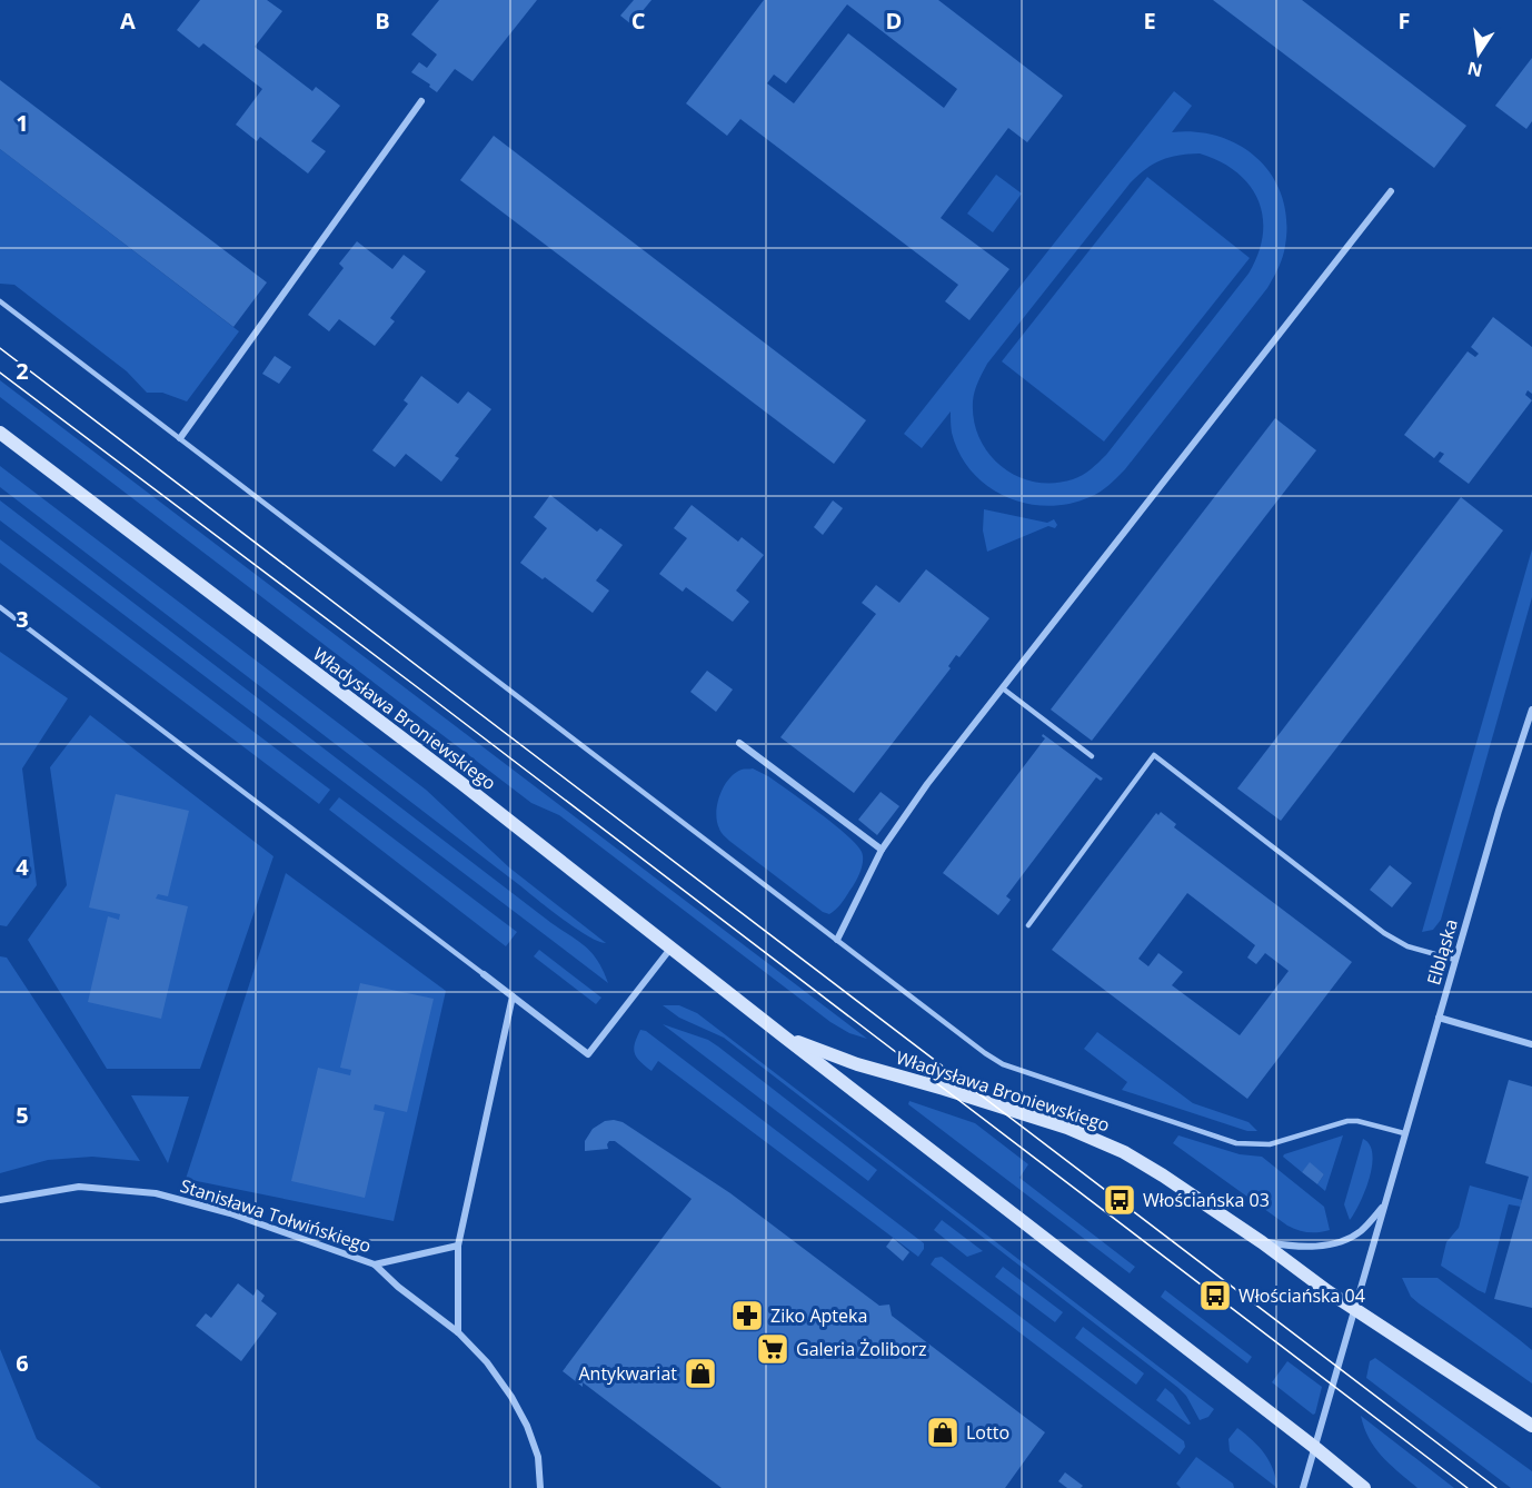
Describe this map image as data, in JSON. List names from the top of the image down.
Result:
{
  "streets": {
    "main road": ["Władysława Broniewskiego"],
    "street": ["Elbląska", "Stanisława Tołwińskiego"]
  },
  "crossings": [
    ["Władysława Broniewskiego", "Elbląska"]
  ],
  "places": {
    "bus stop": ["Włościańska 03", "Włościańska 04"],
    "pharmacy": ["Ziko Apteka"],
    "supermarket": ["Galeria Żoliborz"],
    "shop": ["Antykwariat", "Lotto"]
  },
  "north": "bottom",
  "grid": {
    "columns": [
      "A",
      "B",
      "C",
      "D",
      "E",
      "F"
    ],
    "rows": [
      "1",
      "2",
      "3",
      "4",
      "5",
      "6"
    ]
  }
}
